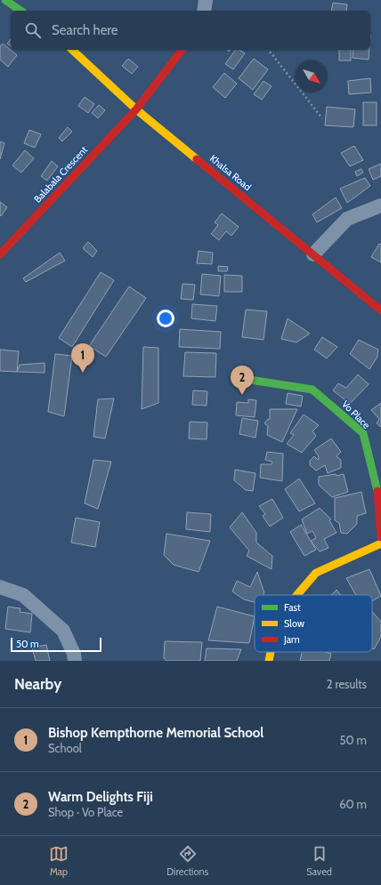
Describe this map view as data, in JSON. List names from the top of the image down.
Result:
{
  "streets": {
    "street": ["Khalsa Road", "Balabala Crescent", "Vo Place"]
  },
  "crossings": [
    ["Khalsa Road", "Balabala Crescent"]
  ],
  "legend": ["Fast", "Slow", "Jam"],
  "scale_bar": "50 m",
  "north": "bottom right",
  "page": {
    "search": "Search here",
    "pins": ["1", "2"],
    "scale": "50 m",
    "heading": ["Nearby", "2 results"],
    "list": [
      {
        "mark": "1",
        "name": "Bishop Kempthorne Memorial School",
        "note": "School",
        "value": "50 m"
      },
      {
        "mark": "2",
        "name": "Warm Delights Fiji",
        "note": "Shop · Vo Place",
        "value": "60 m"
      }
    ],
    "nav": ["Map", "Directions", "Saved"]
  }
}
